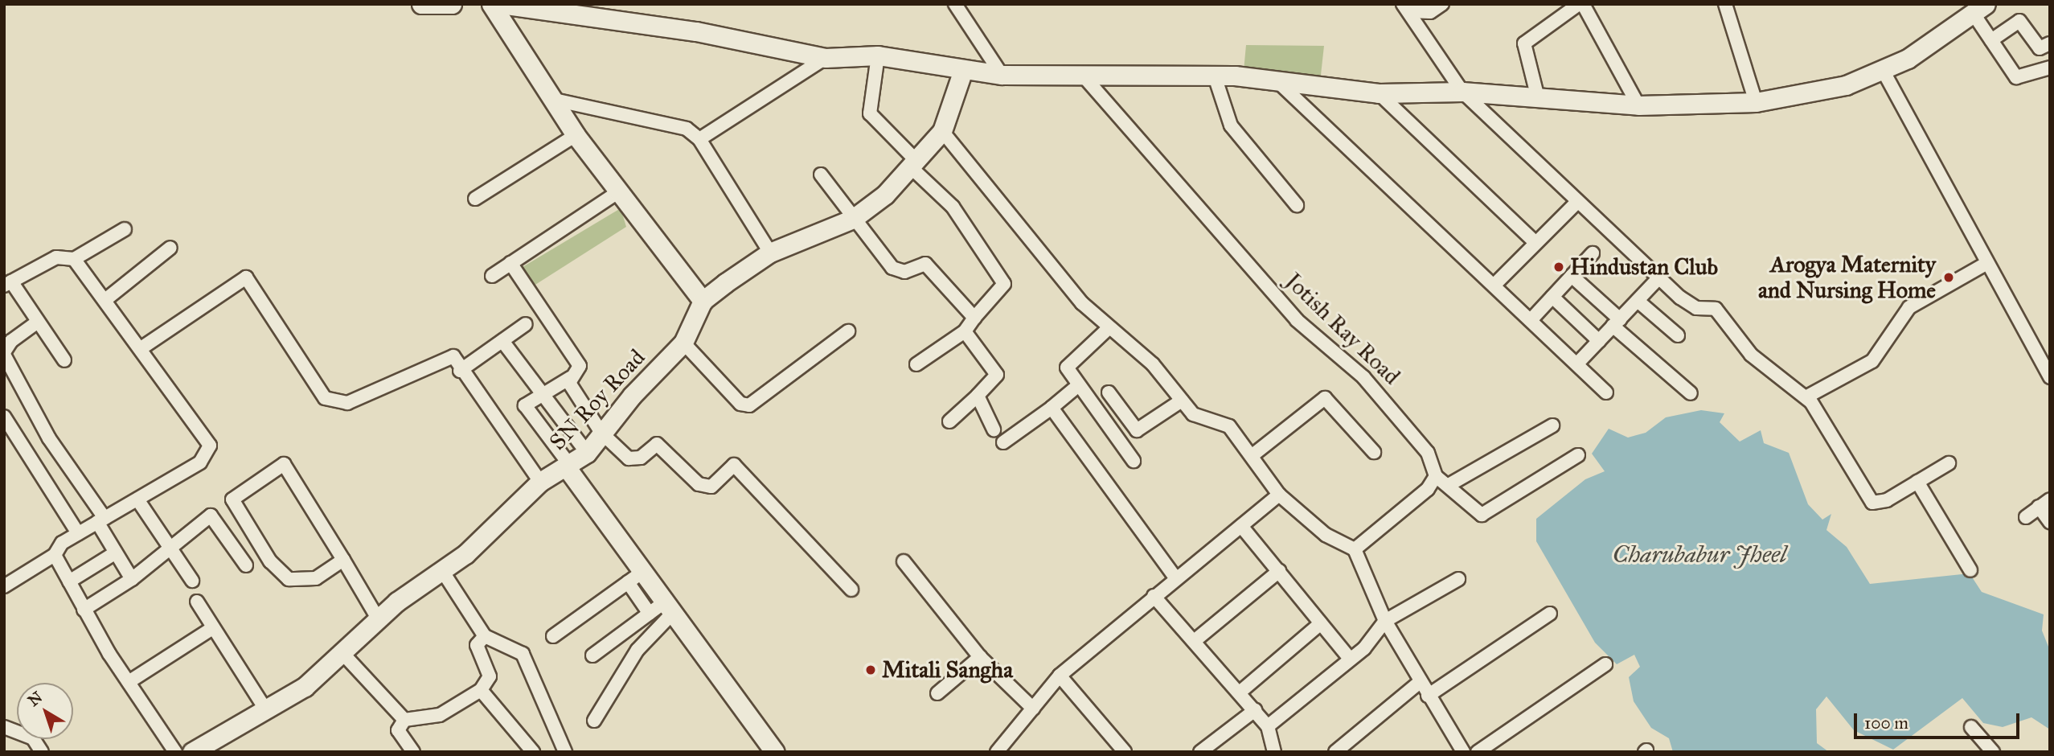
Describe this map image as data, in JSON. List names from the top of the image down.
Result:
{
  "streets": {
    "street": ["Jotish Ray Road", "SN Roy Road"]
  },
  "water": ["Charubabur Jheel"],
  "places": ["Hindustan Club", "Arogya Maternity and Nursing Home", "Mitali Sangha"],
  "scale_bar": "100 m",
  "north": "top left"
}
